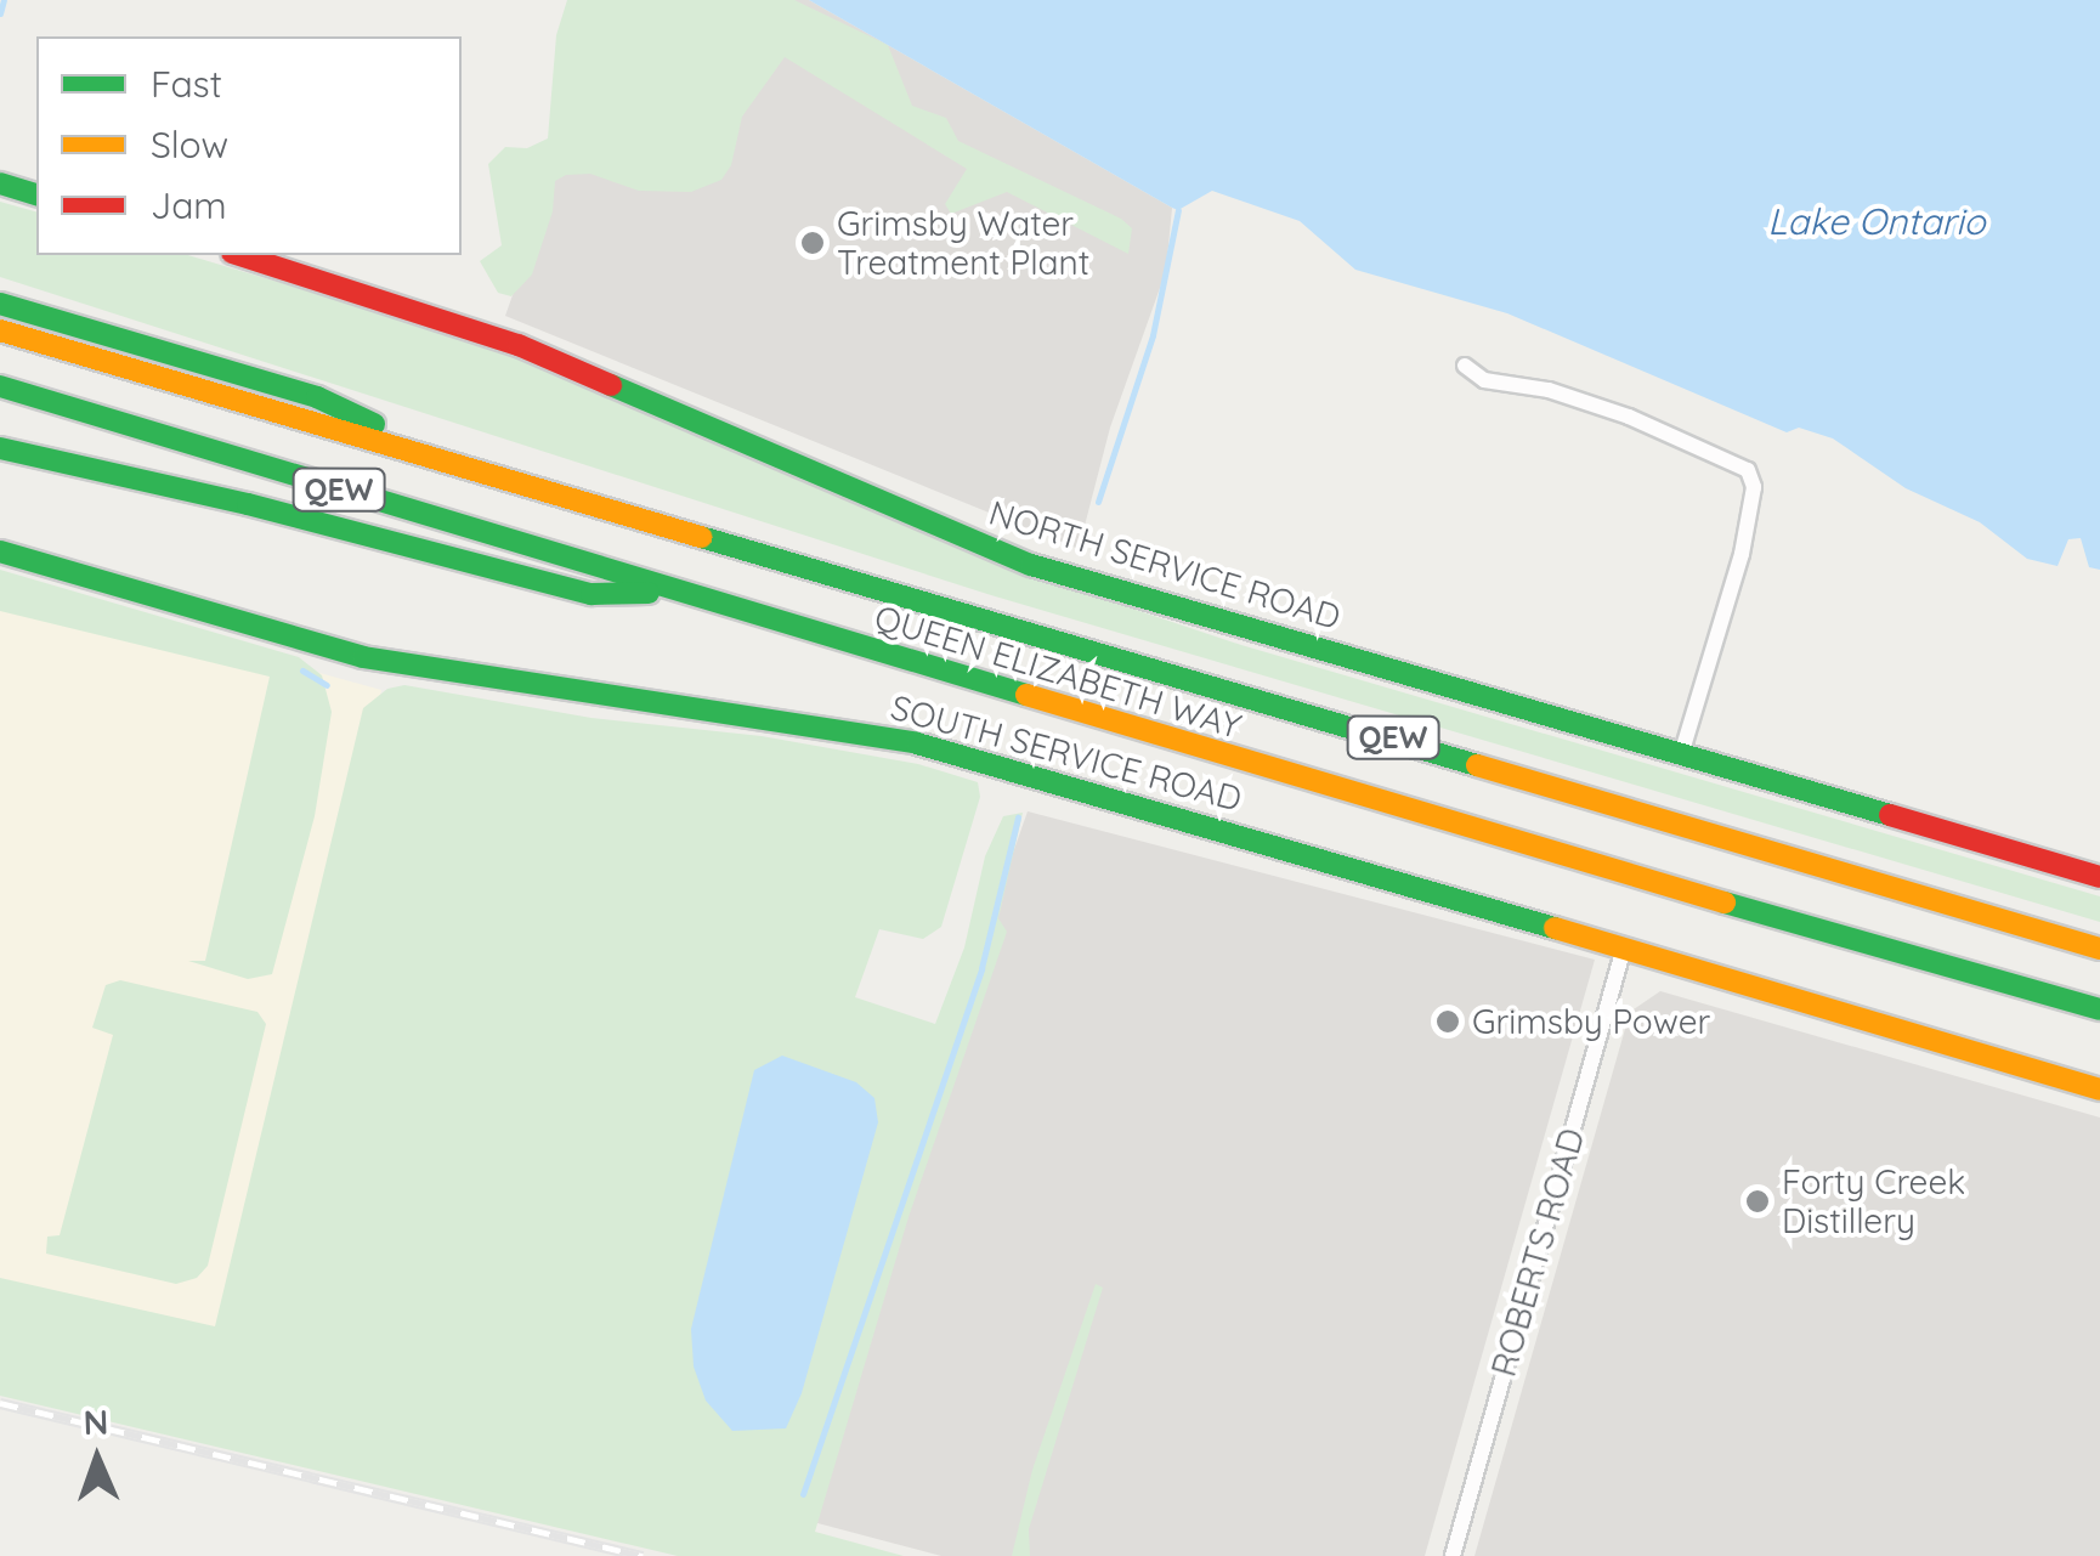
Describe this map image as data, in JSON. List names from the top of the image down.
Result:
{
  "streets": {
    "main road": [
      "QEW",
      "NORTH SERVICE ROAD",
      "QUEEN ELIZABETH WAY",
      "SOUTH SERVICE ROAD"
    ],
    "street": ["ROBERTS ROAD"]
  },
  "crossings": [
    ["SOUTH SERVICE ROAD", "ROBERTS ROAD"]
  ],
  "water": ["Lake Ontario"],
  "places": ["Grimsby Water Treatment Plant", "Grimsby Power", "Forty Creek Distillery"],
  "legend": ["Fast", "Slow", "Jam"],
  "north": "top"
}
